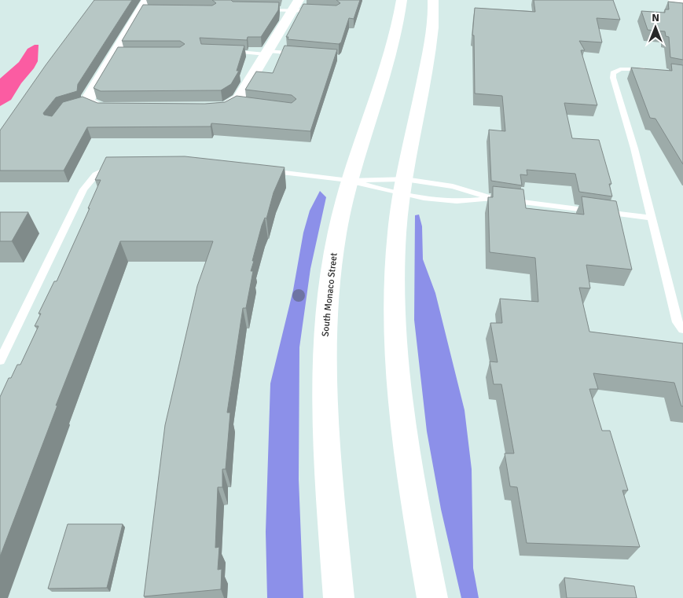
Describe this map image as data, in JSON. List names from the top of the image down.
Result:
{
  "streets": {
    "main road": ["South Monaco Street"]
  },
  "north": "top"
}
